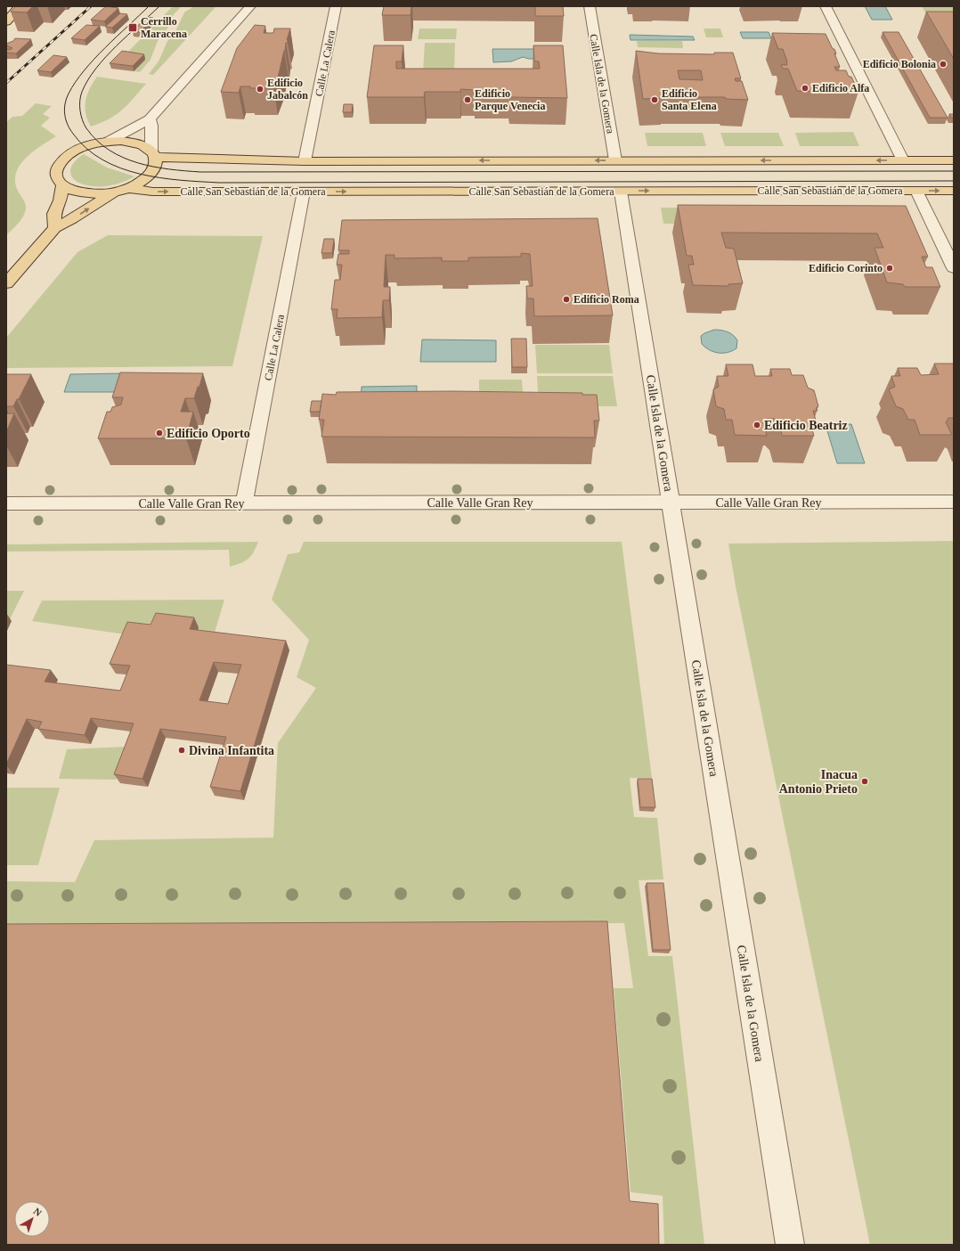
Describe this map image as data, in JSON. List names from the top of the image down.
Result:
{
  "streets": {
    "main road": ["Calle San Sebastián de la Gomera"],
    "street": ["Calle La Calera", "Calle Isla de la Gomera", "Calle Valle Gran Rey"]
  },
  "crossings": [
    ["Calle La Calera", "Calle San Sebastián de la Gomera"],
    ["Calle La Calera", "Calle Valle Gran Rey"],
    ["Calle Isla de la Gomera", "Calle San Sebastián de la Gomera"],
    ["Calle Isla de la Gomera", "Calle Valle Gran Rey"]
  ],
  "places": {
    "transit": ["Cerrillo Maracena"],
    "other": [
      "Edificio Bolonia",
      "Edificio Alfa",
      "Edificio Jabalcón",
      "Edificio Parque Venecia",
      "Edificio Santa Elena",
      "Edificio Corinto",
      "Edificio Roma",
      "Edificio Beatriz",
      "Edificio Oporto",
      "Divina Infantita",
      "Inacua Antonio Prieto"
    ]
  },
  "north": "top right"
}
